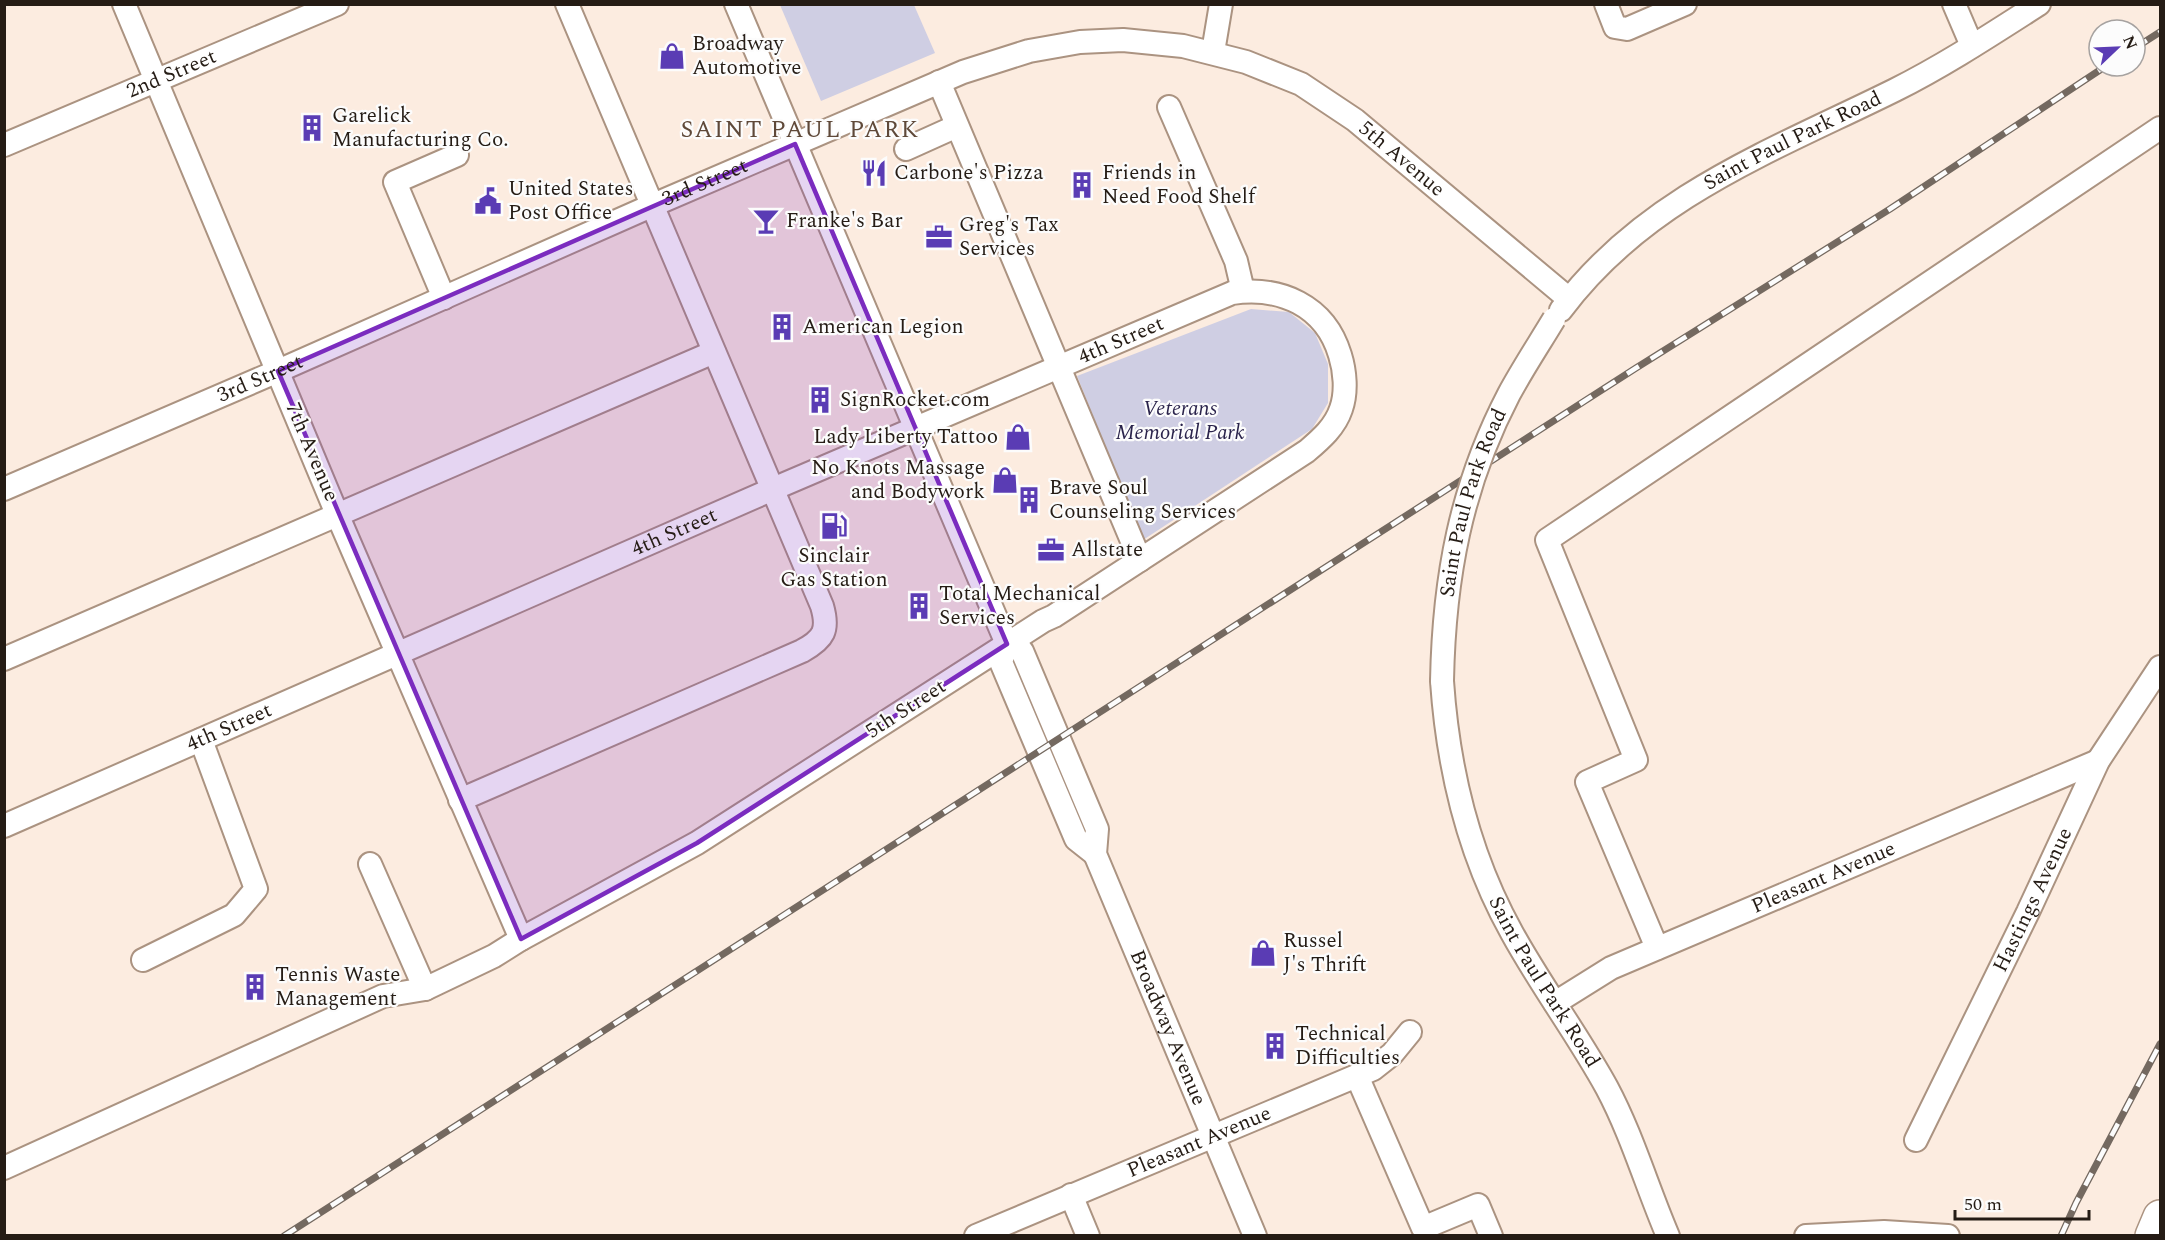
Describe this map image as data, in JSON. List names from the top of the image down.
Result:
{
  "streets": {
    "street": [
      "2nd Street",
      "Saint Paul Park Road",
      "5th Avenue",
      "3rd Street",
      "4th Street",
      "7th Avenue",
      "5th Street",
      "Pleasant Avenue",
      "Hastings Avenue",
      "Broadway Avenue"
    ]
  },
  "crossings": [
    ["2nd Street", "7th Avenue"],
    ["Saint Paul Park Road", "5th Avenue"],
    ["Saint Paul Park Road", "Pleasant Avenue"],
    ["5th Avenue", "3rd Street"],
    ["3rd Street", "7th Avenue"],
    ["3rd Street", "Broadway Avenue"],
    ["4th Street", "7th Avenue"],
    ["4th Street", "5th Street"],
    ["4th Street", "Broadway Avenue"],
    ["5th Street", "Broadway Avenue"],
    ["Pleasant Avenue", "Hastings Avenue"],
    ["Pleasant Avenue", "Broadway Avenue"]
  ],
  "districts": ["SAINT PAUL PARK"],
  "parks": ["Veterans Memorial Park"],
  "places": {
    "shop": [
      "Broadway Automotive",
      "Lady Liberty Tattoo",
      "No Knots Massage and Bodywork",
      "Russel J's Thrift"
    ],
    "building": [
      "Garelick Manufacturing Co.",
      "Friends in Need Food Shelf",
      "American Legion",
      "SignRocket.com",
      "Brave Soul Counseling Services",
      "Total Mechanical Services",
      "Tennis Waste Management",
      "Technical Difficulties"
    ],
    "restaurant": ["Carbone's Pizza"],
    "public building": ["United States Post Office"],
    "bar": ["Franke's Bar"],
    "office": ["Greg's Tax Services", "Allstate"],
    "fuel station": ["Sinclair Gas Station"]
  },
  "scale_bar": "50 m",
  "north": "top right"
}
